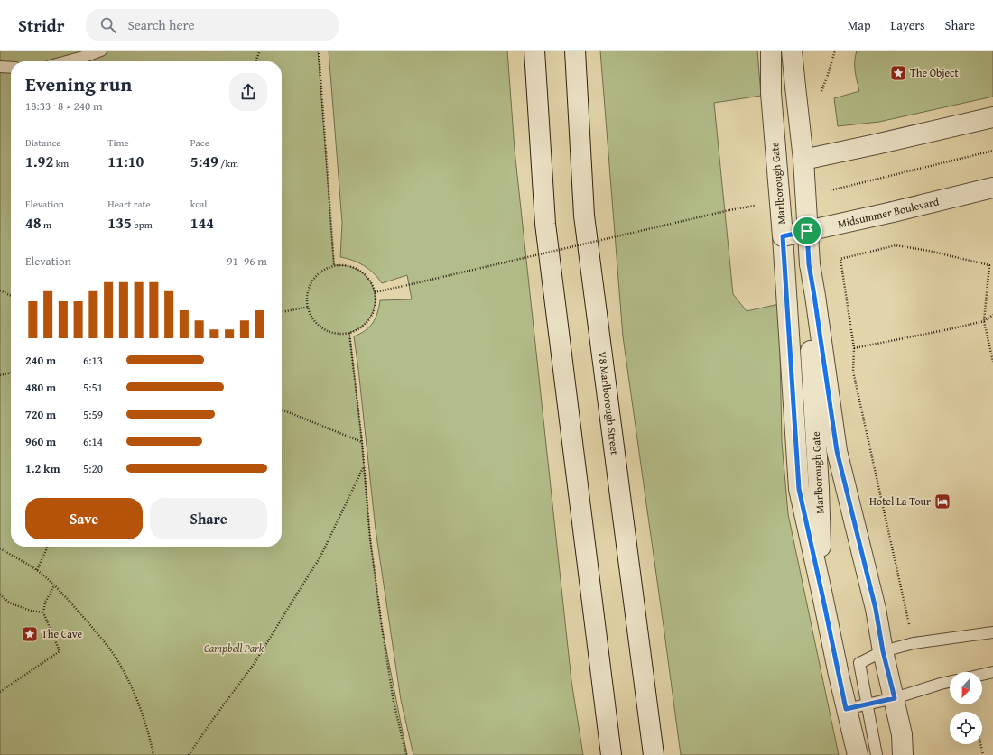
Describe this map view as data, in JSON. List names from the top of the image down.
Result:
{
  "streets": {
    "street": ["Marlborough Gate", "Midsummer Boulevard", "V8 Marlborough Street"]
  },
  "crossings": [
    ["Marlborough Gate", "Midsummer Boulevard"]
  ],
  "parks": ["Campbell Park"],
  "places": {
    "place": ["The Object", "The Cave"],
    "hotel": ["Hotel La Tour"]
  },
  "north": "bottom",
  "page": {
    "header": "Stridr",
    "search": "Search here",
    "nav": ["Map", "Layers", "Share"],
    "heading": ["Evening run", "18:33 · 8 × 240 m"],
    "stats": [
      ["Distance", "1.92 km"],
      ["Time", "11:10"],
      ["Pace", "5:49 /km"],
      ["Elevation", "48 m"],
      ["Heart rate", "135 bpm"],
      ["kcal", "144"]
    ],
    "chart": ["Elevation", "91–96 m"],
    "list": [
      {
        "name": "240 m",
        "note": "6:13"
      },
      {
        "name": "480 m",
        "note": "5:51"
      },
      {
        "name": "720 m",
        "note": "5:59"
      },
      {
        "name": "960 m",
        "note": "6:14"
      },
      {
        "name": "1.2 km",
        "note": "5:20"
      }
    ],
    "buttons": ["Save", "Share"]
  }
}
